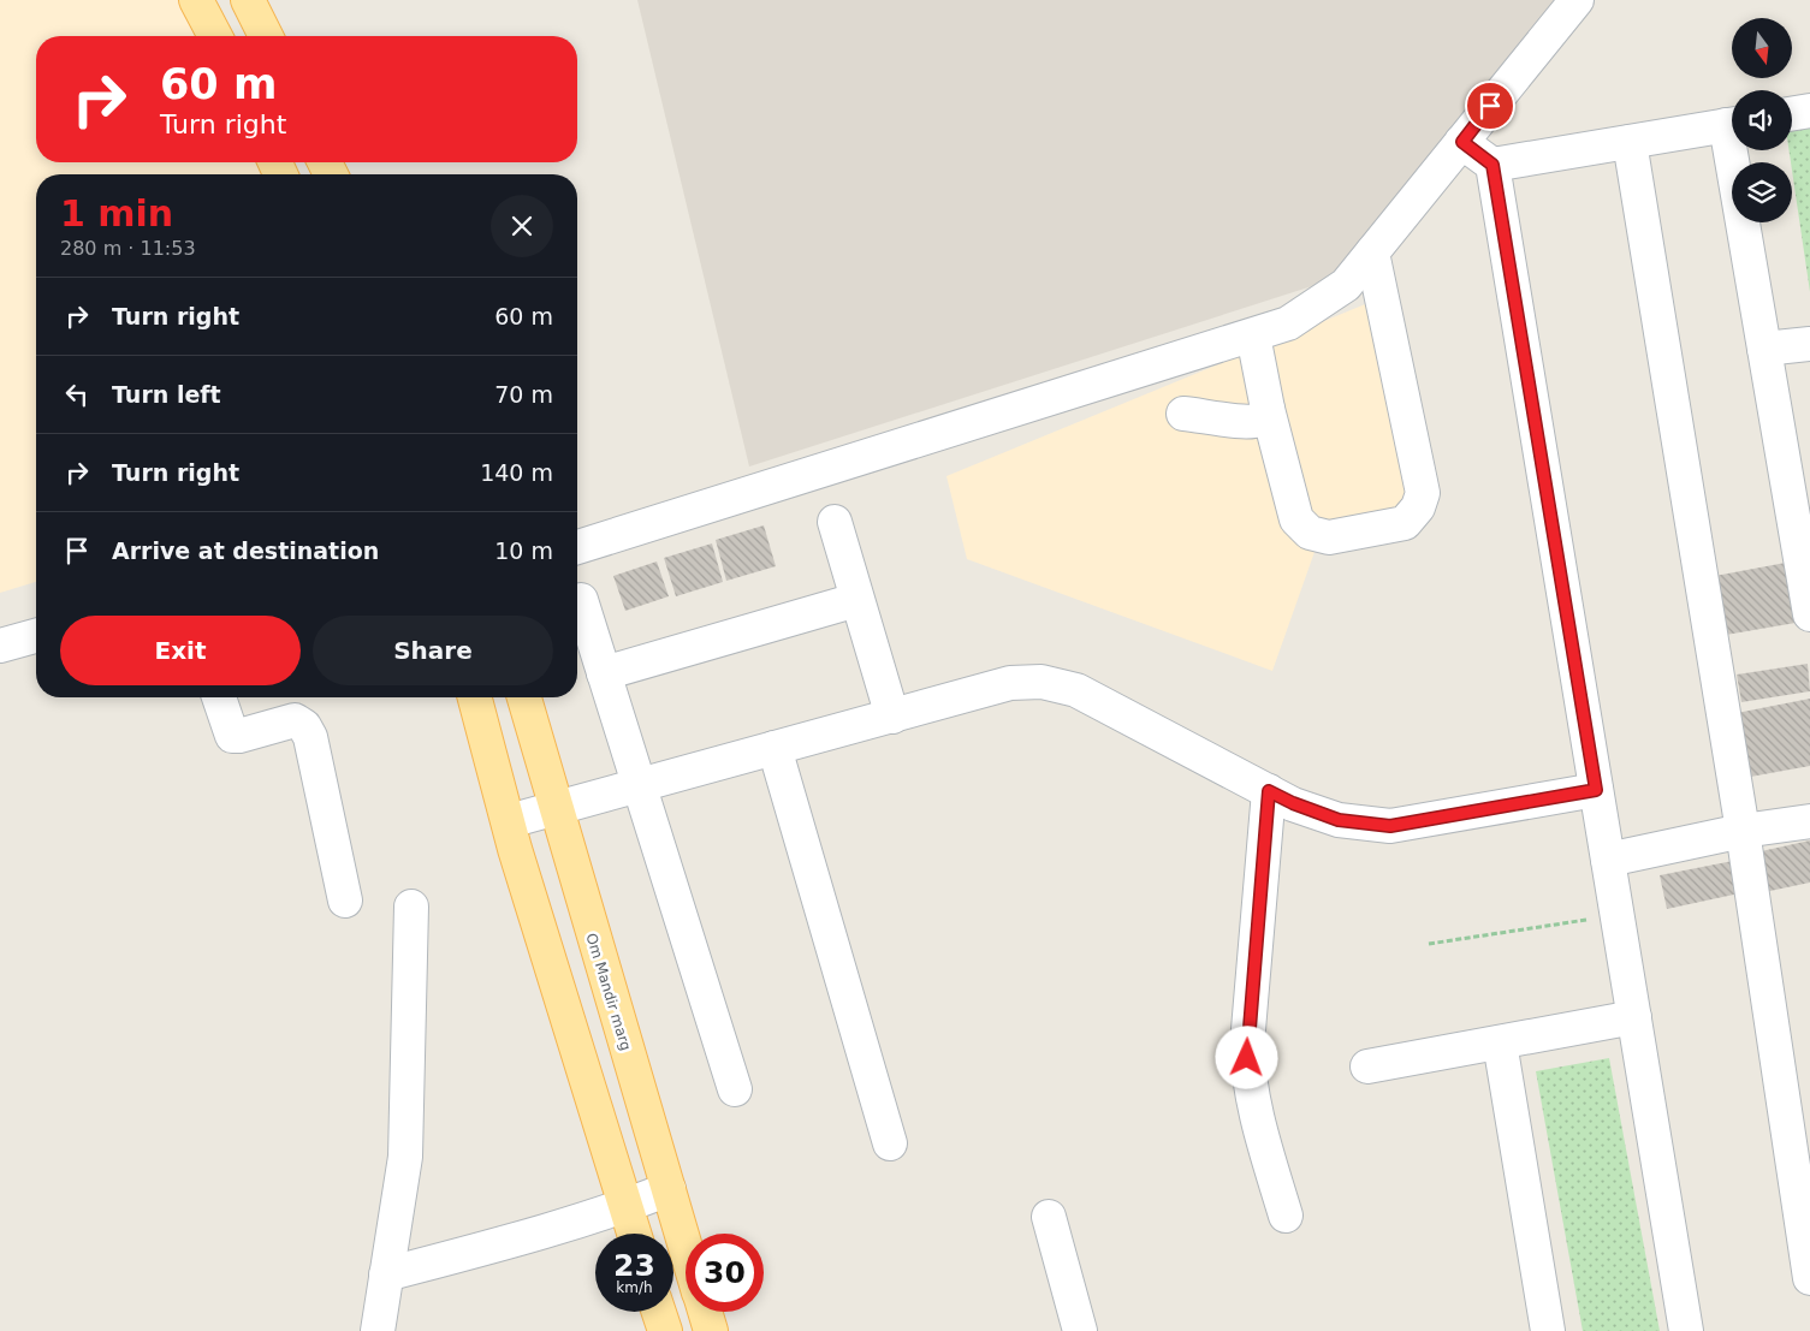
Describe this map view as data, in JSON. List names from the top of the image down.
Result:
{
  "streets": {
    "main road": ["Om Mandir marg"]
  },
  "north": "bottom",
  "page": {
    "turn": ["60 m", "Turn right"],
    "heading": ["1 min", "280 m · 11:53"],
    "list": [
      {
        "name": "Turn right",
        "value": "60 m"
      },
      {
        "name": "Turn left",
        "value": "70 m"
      },
      {
        "name": "Turn right",
        "value": "140 m"
      },
      {
        "name": "Arrive at destination",
        "value": "10 m"
      }
    ],
    "buttons": ["Exit", "Share"],
    "speed": "23 km/h",
    "limit": "30"
  }
}
